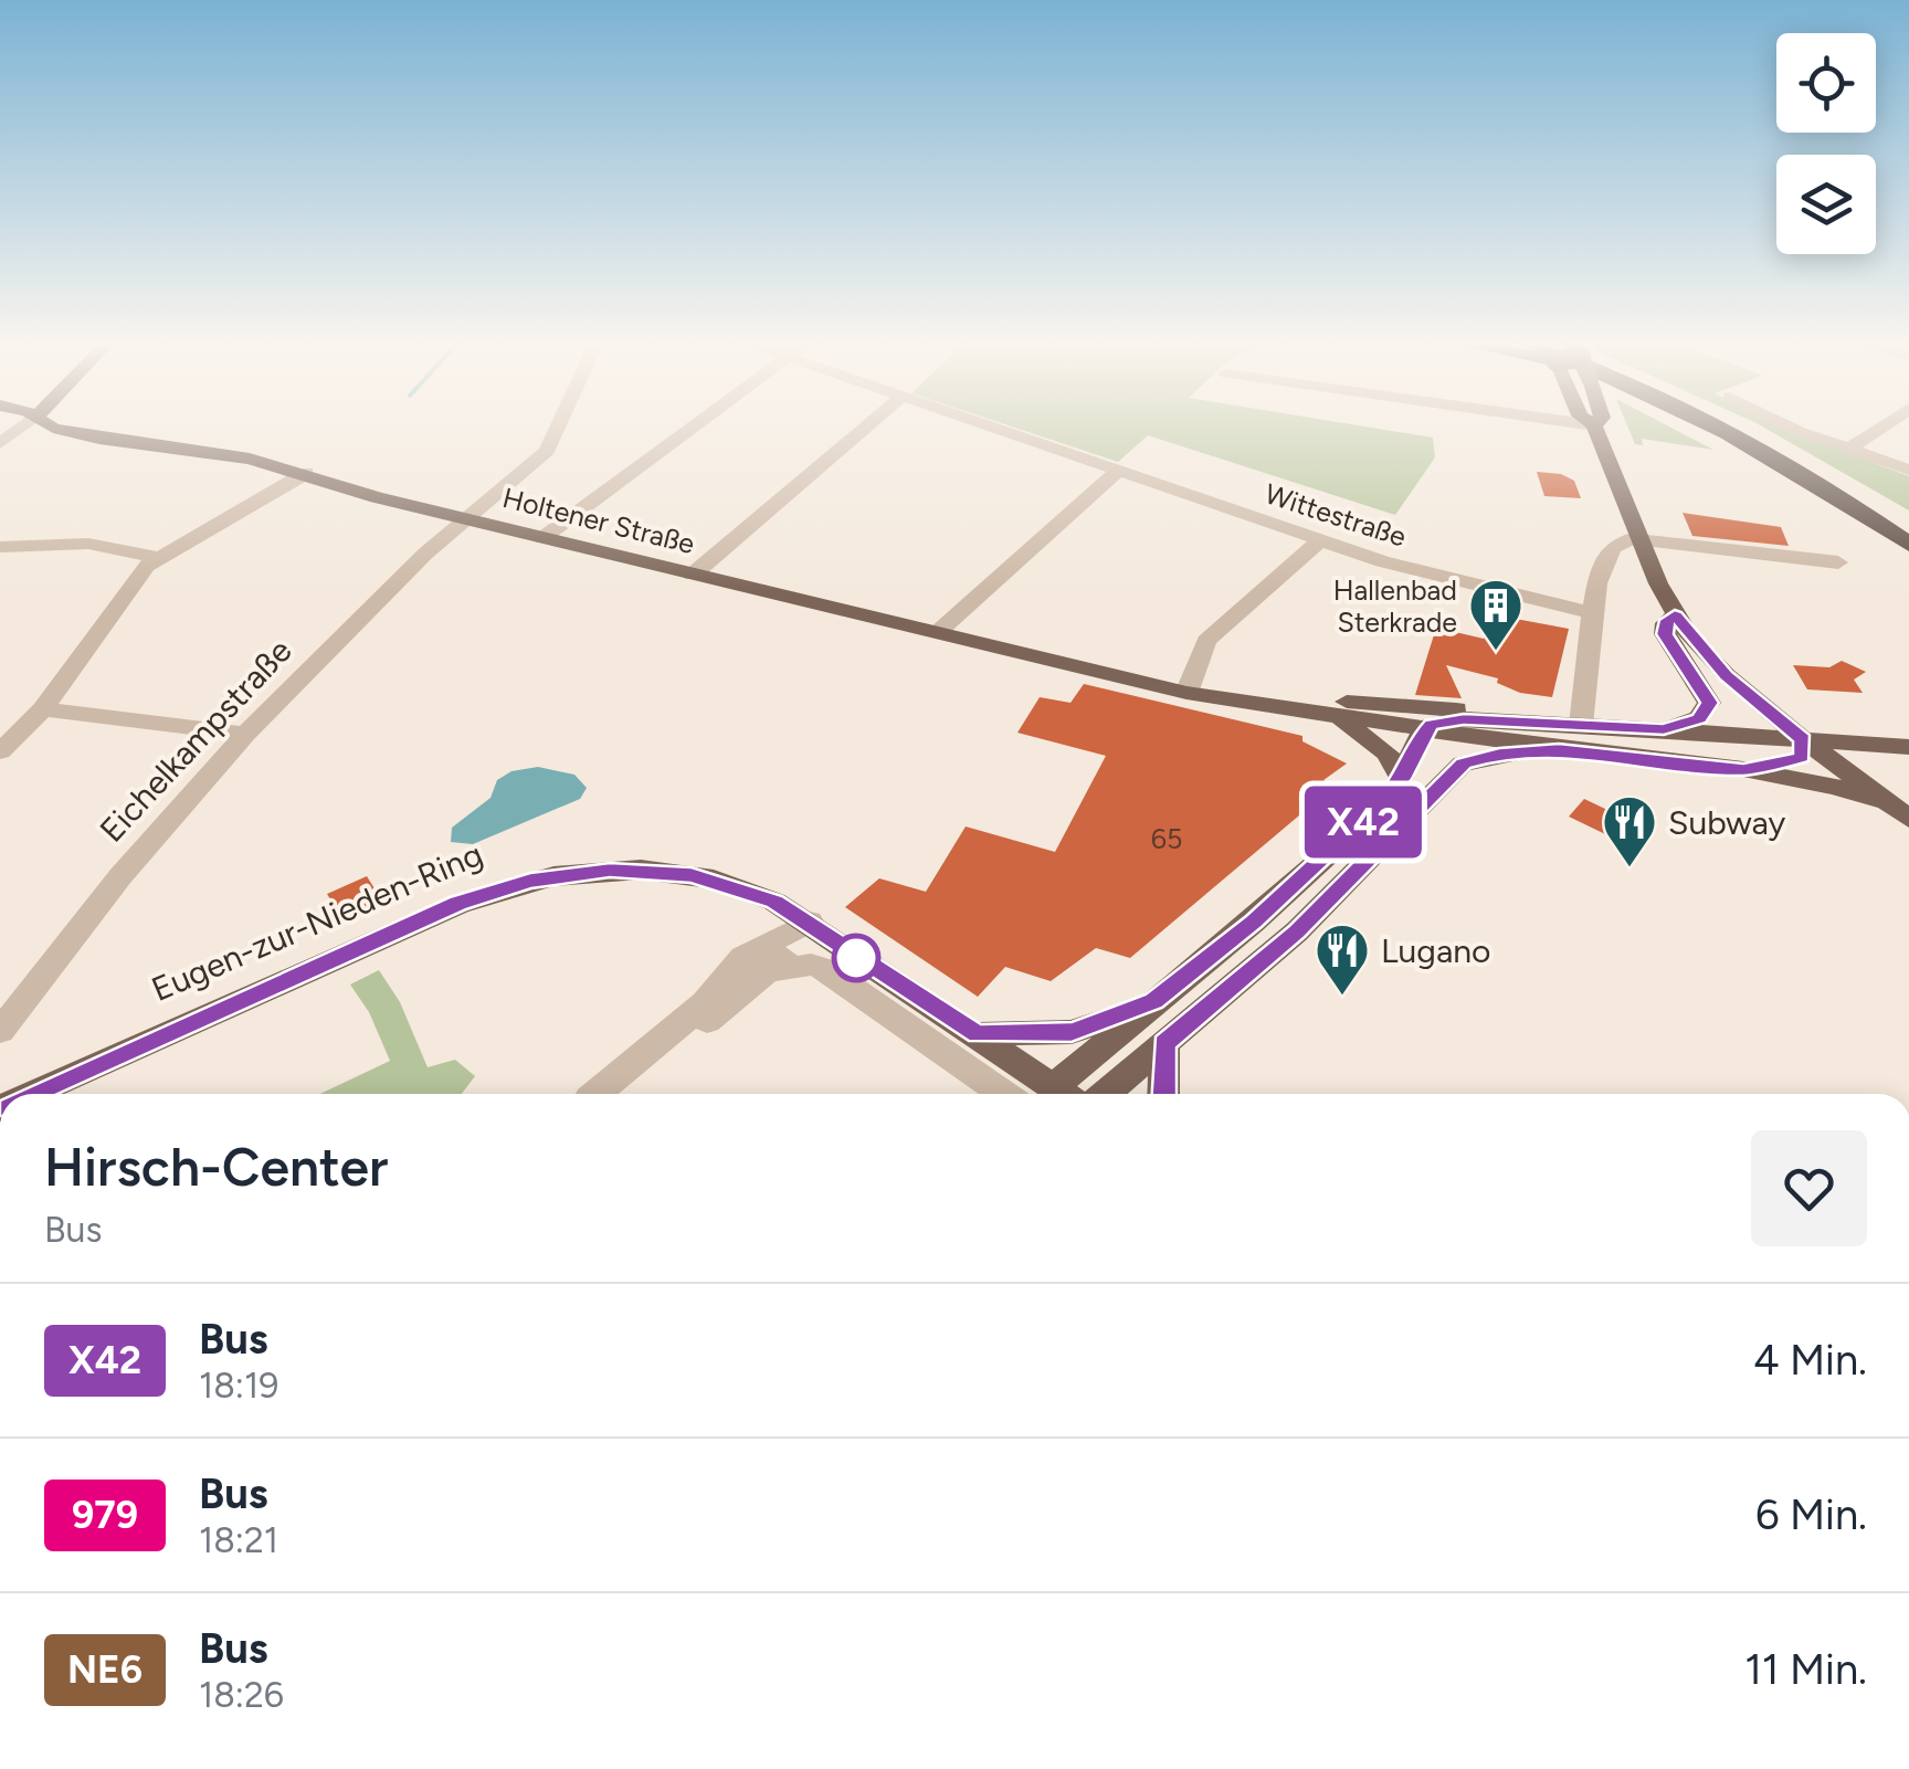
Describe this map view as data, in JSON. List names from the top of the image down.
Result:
{
  "streets": {
    "main road": ["Holtener Straße", "Eugen-zur-Nieden-Ring"],
    "street": ["Wittestraße", "Eichelkampstraße"]
  },
  "crossings": [
    ["Holtener Straße", "Eichelkampstraße"]
  ],
  "places": {
    "building": ["Hallenbad Sterkrade"],
    "restaurant": ["Subway", "Lugano"]
  },
  "lines": ["bus line X42"],
  "house_numbers": ["65"],
  "page": {
    "on_map": "X42",
    "heading": ["Hirsch-Center", "Bus"],
    "list": [
      {
        "mark": "X42",
        "name": "Bus",
        "note": "18:19",
        "value": "4 Min."
      },
      {
        "mark": "979",
        "name": "Bus",
        "note": "18:21",
        "value": "6 Min."
      },
      {
        "mark": "NE6",
        "name": "Bus",
        "note": "18:26",
        "value": "11 Min."
      }
    ]
  }
}
